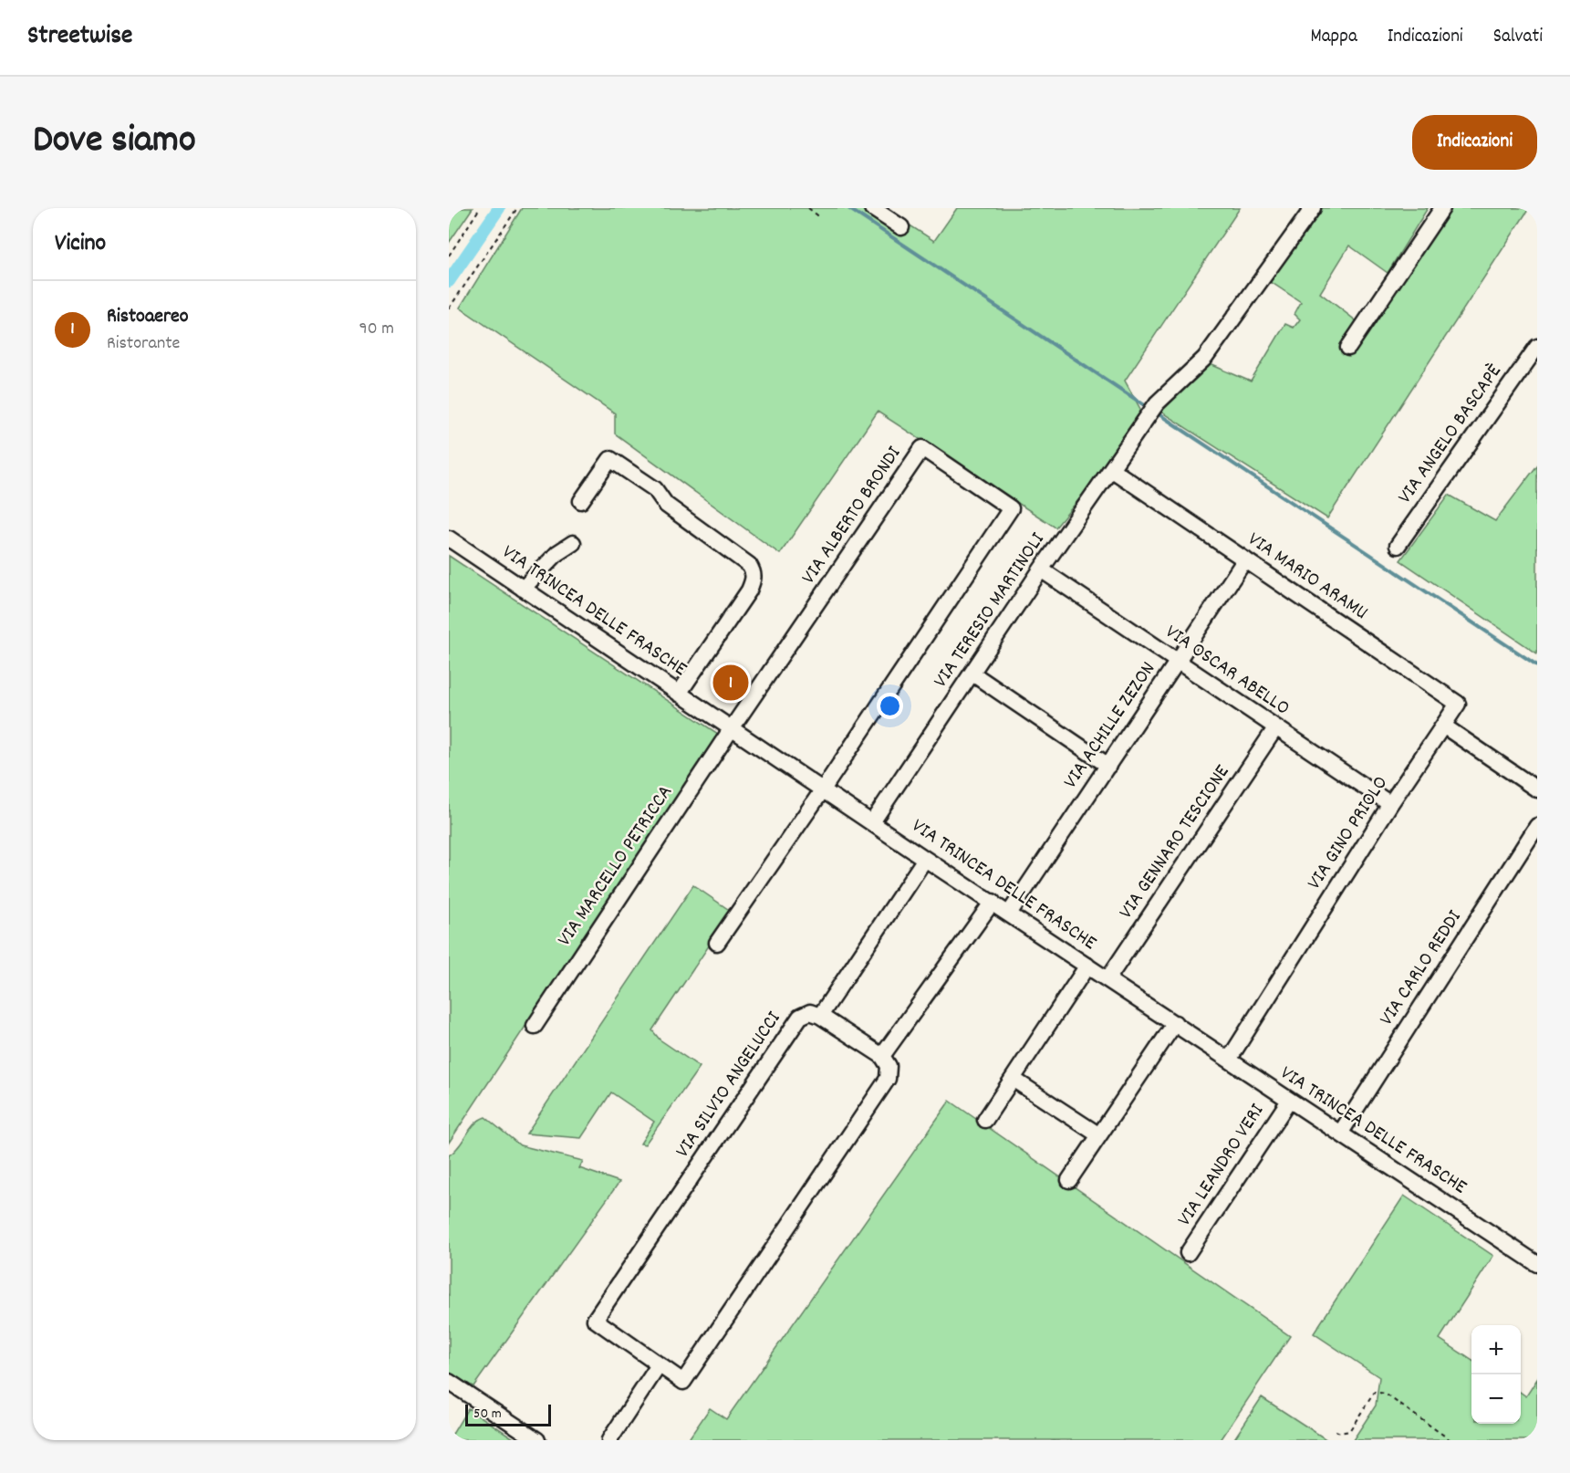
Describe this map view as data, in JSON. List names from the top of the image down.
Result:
{
  "streets": {
    "street": [
      "VIA ANGELO BASCAPÈ",
      "VIA ALBERTO BRONDI",
      "VIA MARIO ARAMU",
      "VIA TERESIO MARTINOLI",
      "VIA TRINCEA DELLE FRASCHE",
      "VIA OSCAR ABELLO",
      "VIA ACHILLE ZEZON",
      "VIA GINO PRIOLO",
      "VIA GENNARO TESCIONE",
      "VIA MARCELLO PETRICCA",
      "VIA CARLO REDDI",
      "VIA SILVIO ANGELUCCI",
      "VIA LEANDRO VERI"
    ]
  },
  "crossings": [
    ["VIA ALBERTO BRONDI", "VIA TRINCEA DELLE FRASCHE"],
    ["VIA ALBERTO BRONDI", "VIA MARCELLO PETRICCA"],
    ["VIA MARIO ARAMU", "VIA TERESIO MARTINOLI"],
    ["VIA MARIO ARAMU", "VIA ACHILLE ZEZON"],
    ["VIA MARIO ARAMU", "VIA GINO PRIOLO"],
    ["VIA TERESIO MARTINOLI", "VIA TRINCEA DELLE FRASCHE"],
    ["VIA TERESIO MARTINOLI", "VIA OSCAR ABELLO"],
    ["VIA TRINCEA DELLE FRASCHE", "VIA ACHILLE ZEZON"],
    ["VIA TRINCEA DELLE FRASCHE", "VIA GINO PRIOLO"],
    ["VIA TRINCEA DELLE FRASCHE", "VIA GENNARO TESCIONE"],
    ["VIA TRINCEA DELLE FRASCHE", "VIA MARCELLO PETRICCA"],
    ["VIA TRINCEA DELLE FRASCHE", "VIA CARLO REDDI"],
    ["VIA TRINCEA DELLE FRASCHE", "VIA LEANDRO VERI"],
    ["VIA OSCAR ABELLO", "VIA ACHILLE ZEZON"],
    ["VIA OSCAR ABELLO", "VIA GINO PRIOLO"],
    ["VIA OSCAR ABELLO", "VIA GENNARO TESCIONE"]
  ],
  "scale_bar": "50 m",
  "page": {
    "header": "Streetwise",
    "nav": ["Mappa", "Indicazioni", "Salvati"],
    "title": "Dove siamo",
    "buttons": "Indicazioni",
    "heading": "Vicino",
    "list": [
      {
        "mark": "1",
        "name": "Ristoaereo",
        "note": "Ristorante",
        "value": "90 m"
      }
    ],
    "pins": "1",
    "map_buttons": ["+", "−"],
    "scale": "50 m"
  }
}
